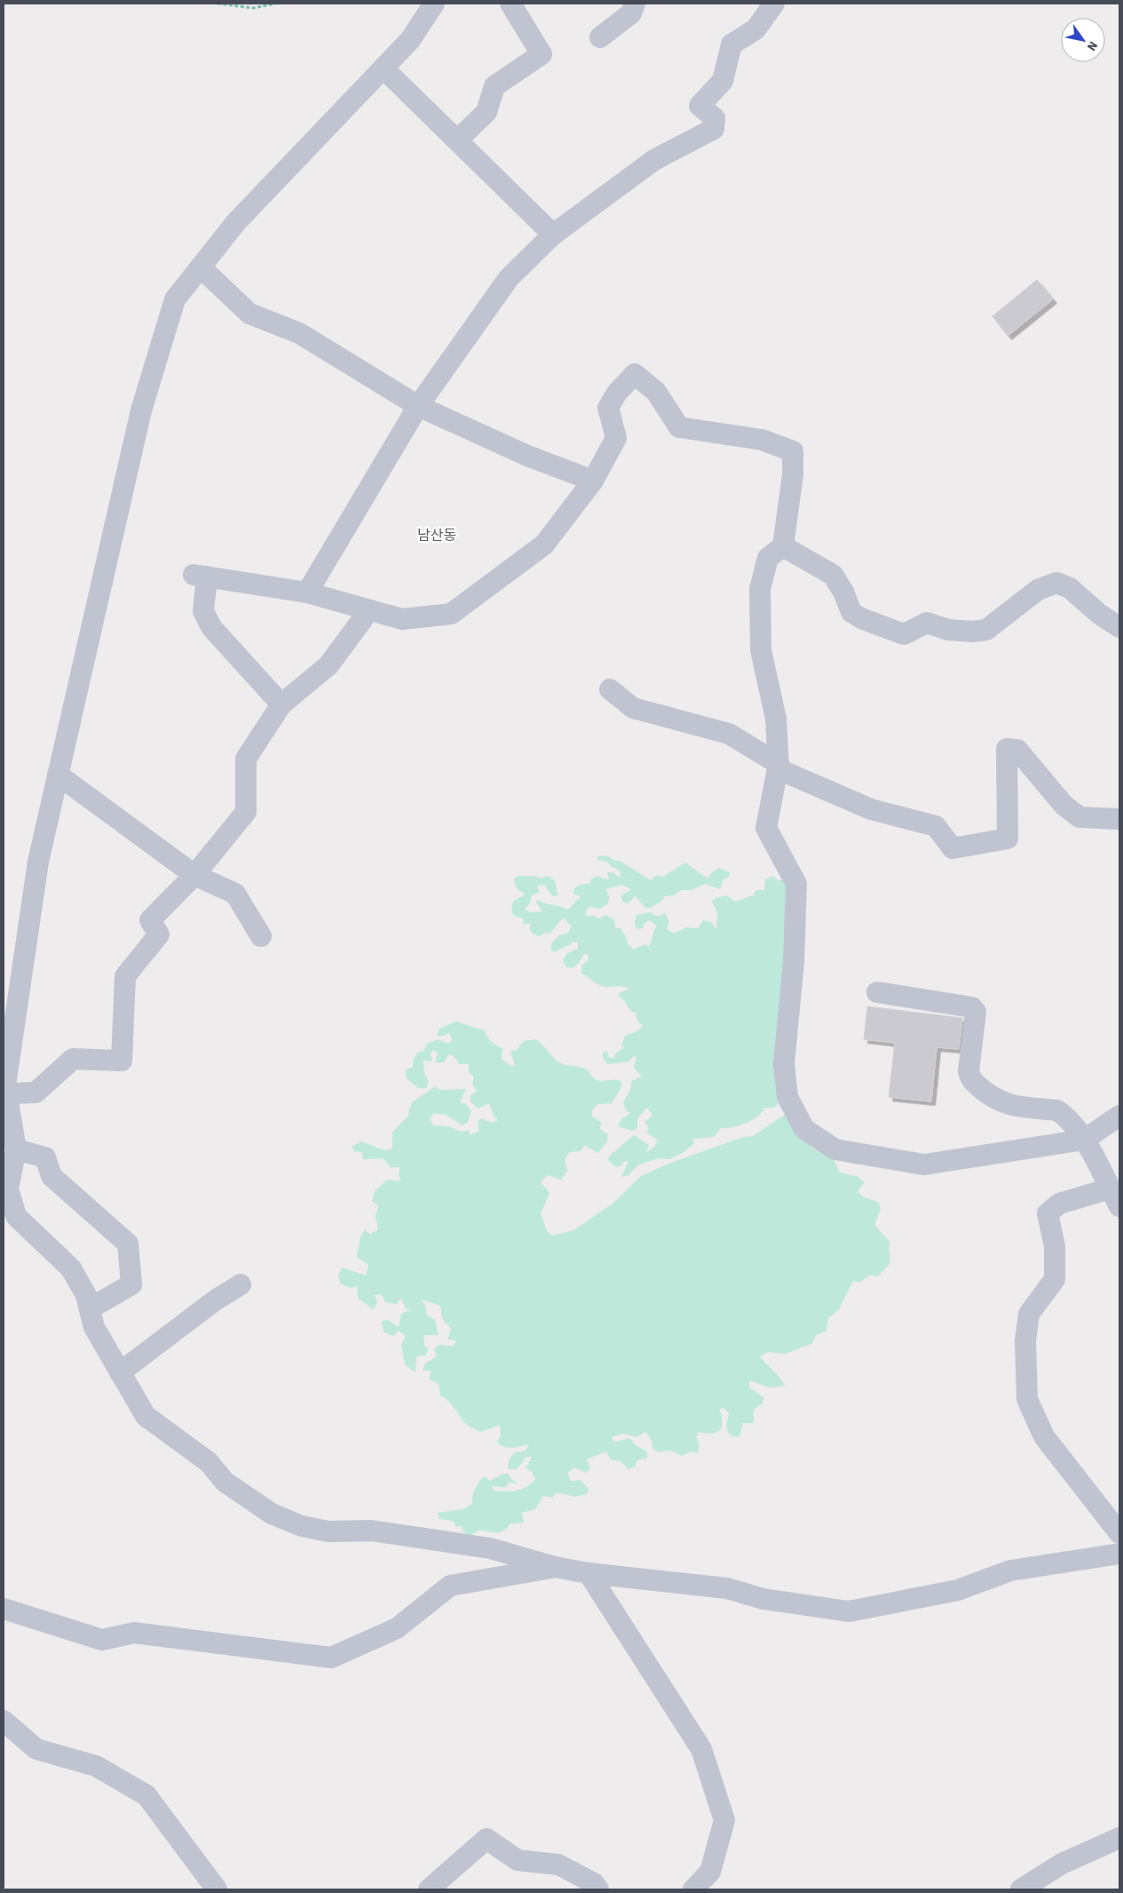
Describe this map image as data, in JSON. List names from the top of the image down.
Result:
{
  "districts": ["남산동"],
  "north": "bottom right"
}
